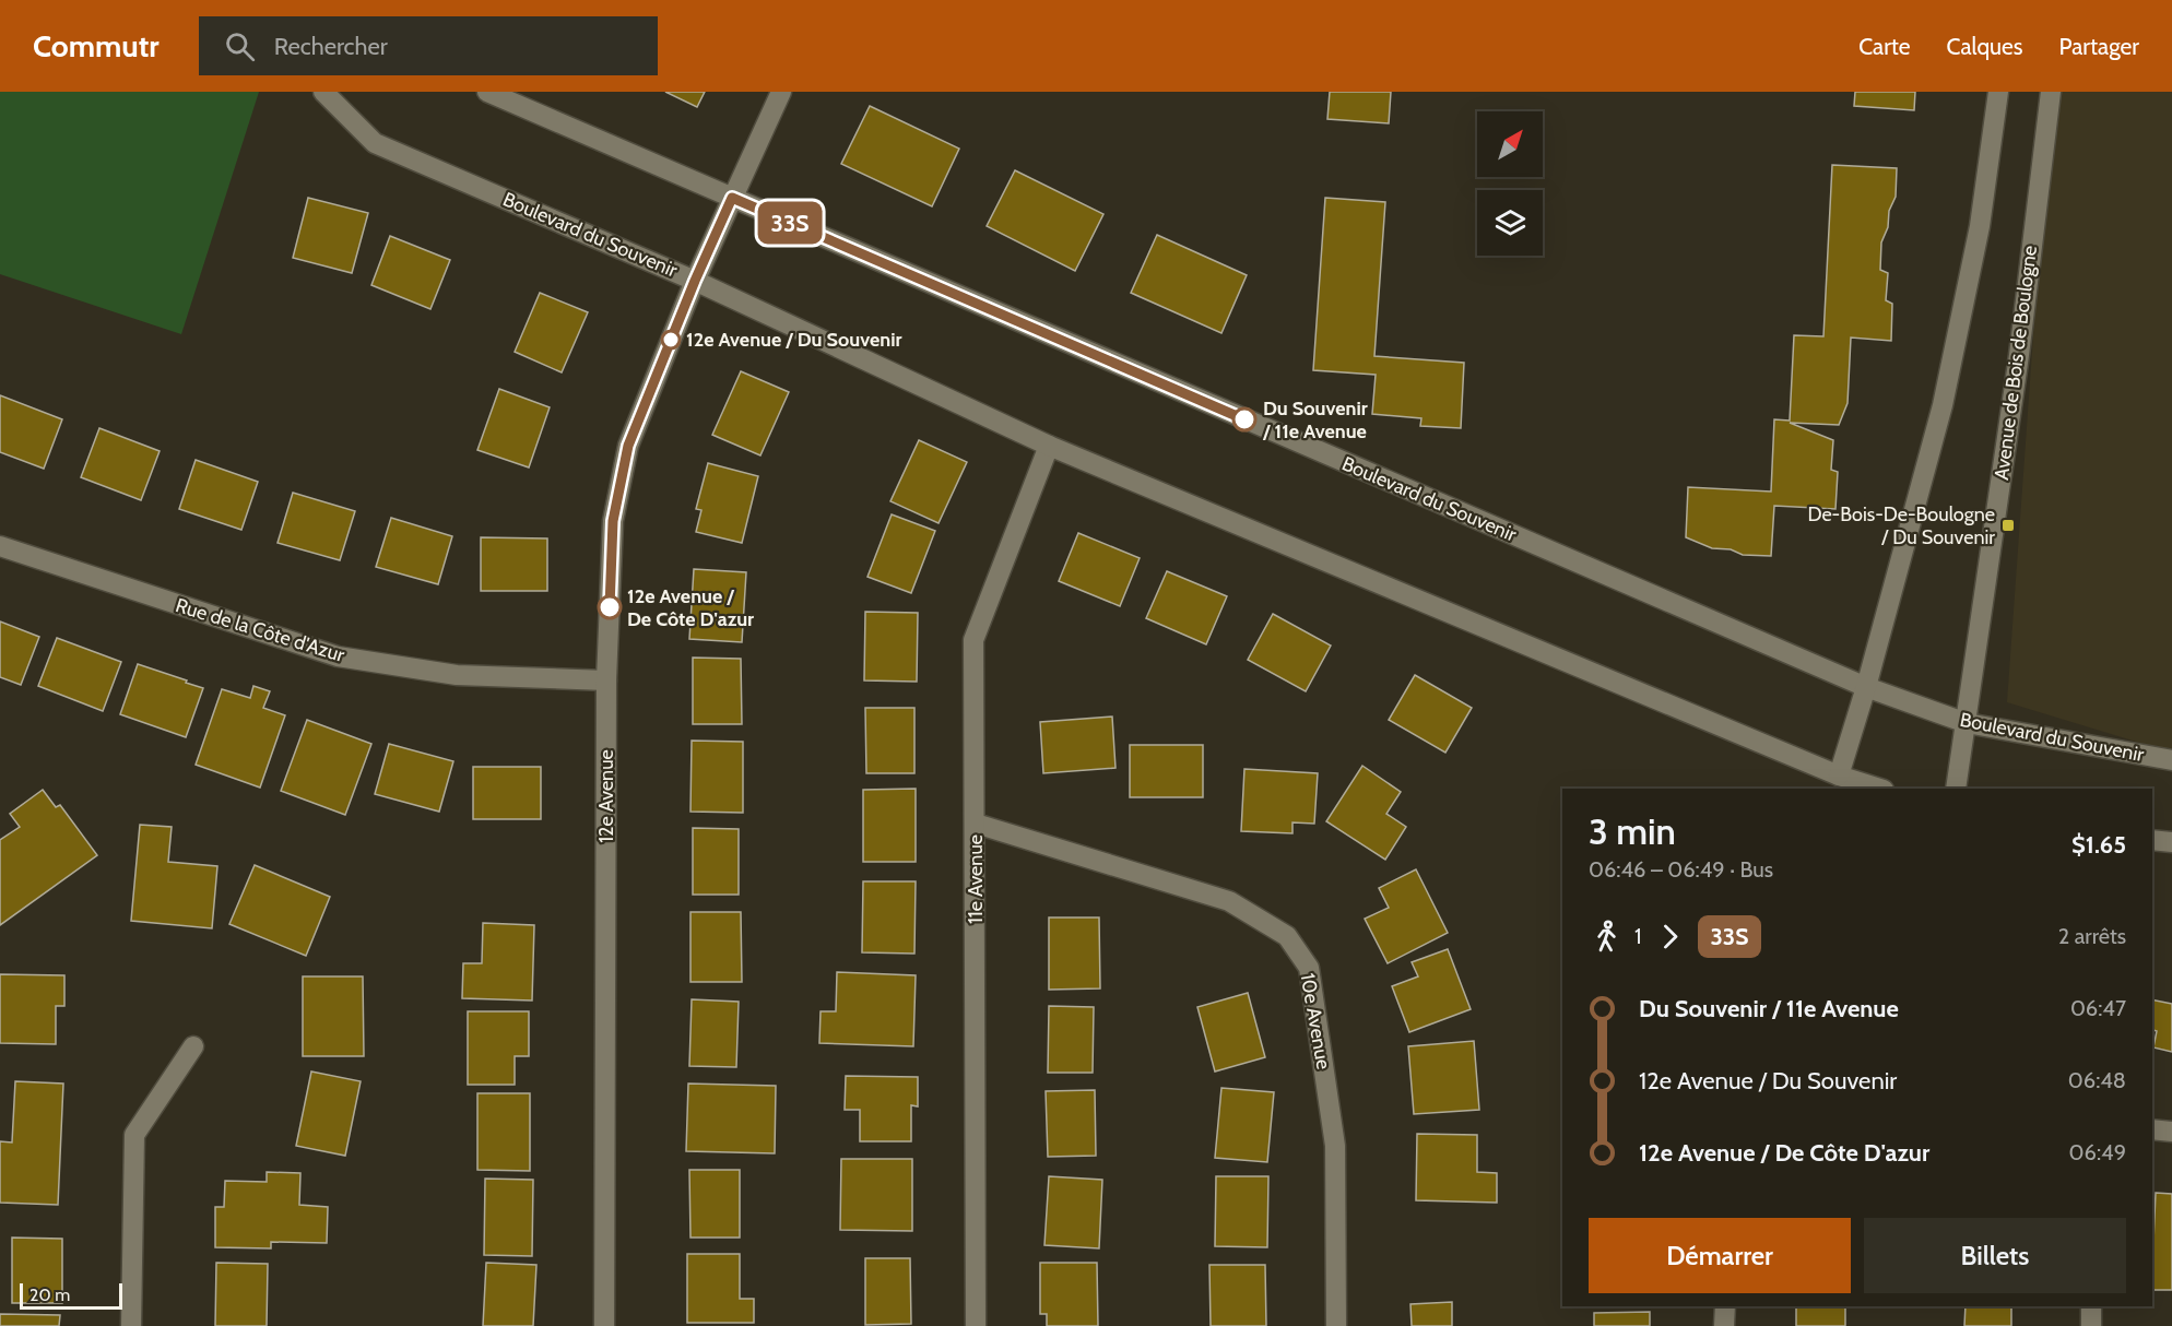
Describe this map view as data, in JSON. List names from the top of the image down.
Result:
{
  "streets": {
    "street": [
      "Boulevard du Souvenir",
      "Avenue de Bois de Boulogne",
      "Rue de la Côte d'Azur",
      "12e Avenue",
      "11e Avenue",
      "10e Avenue"
    ]
  },
  "crossings": [
    ["Boulevard du Souvenir", "Avenue de Bois de Boulogne"],
    ["Boulevard du Souvenir", "12e Avenue"],
    ["Boulevard du Souvenir", "11e Avenue"],
    ["Rue de la Côte d'Azur", "12e Avenue"],
    ["11e Avenue", "10e Avenue"]
  ],
  "places": {
    "other": ["12e Avenue / Du Souvenir", "Du Souvenir / 11e Avenue", "12e Avenue / De Côte D'azur"],
    "transit": ["De-Bois-De-Boulogne / Du Souvenir"]
  },
  "lines": ["bus line 33S"],
  "scale_bar": "20 m",
  "north": "top right",
  "page": {
    "header": "Commutr",
    "search": "Rechercher",
    "nav": ["Carte", "Calques", "Partager"],
    "on_map": "33S",
    "heading": ["3 min", "06:46 – 06:49 · Bus", "$1.65"],
    "legs": ["1", "33S", "2 arrêts"],
    "list": [
      {
        "name": "Du Souvenir / 11e Avenue",
        "value": "06:47"
      },
      {
        "name": "12e Avenue / Du Souvenir",
        "value": "06:48"
      },
      {
        "name": "12e Avenue / De Côte D'azur",
        "value": "06:49"
      }
    ],
    "buttons": ["Démarrer", "Billets"],
    "scale": "20 m"
  }
}
